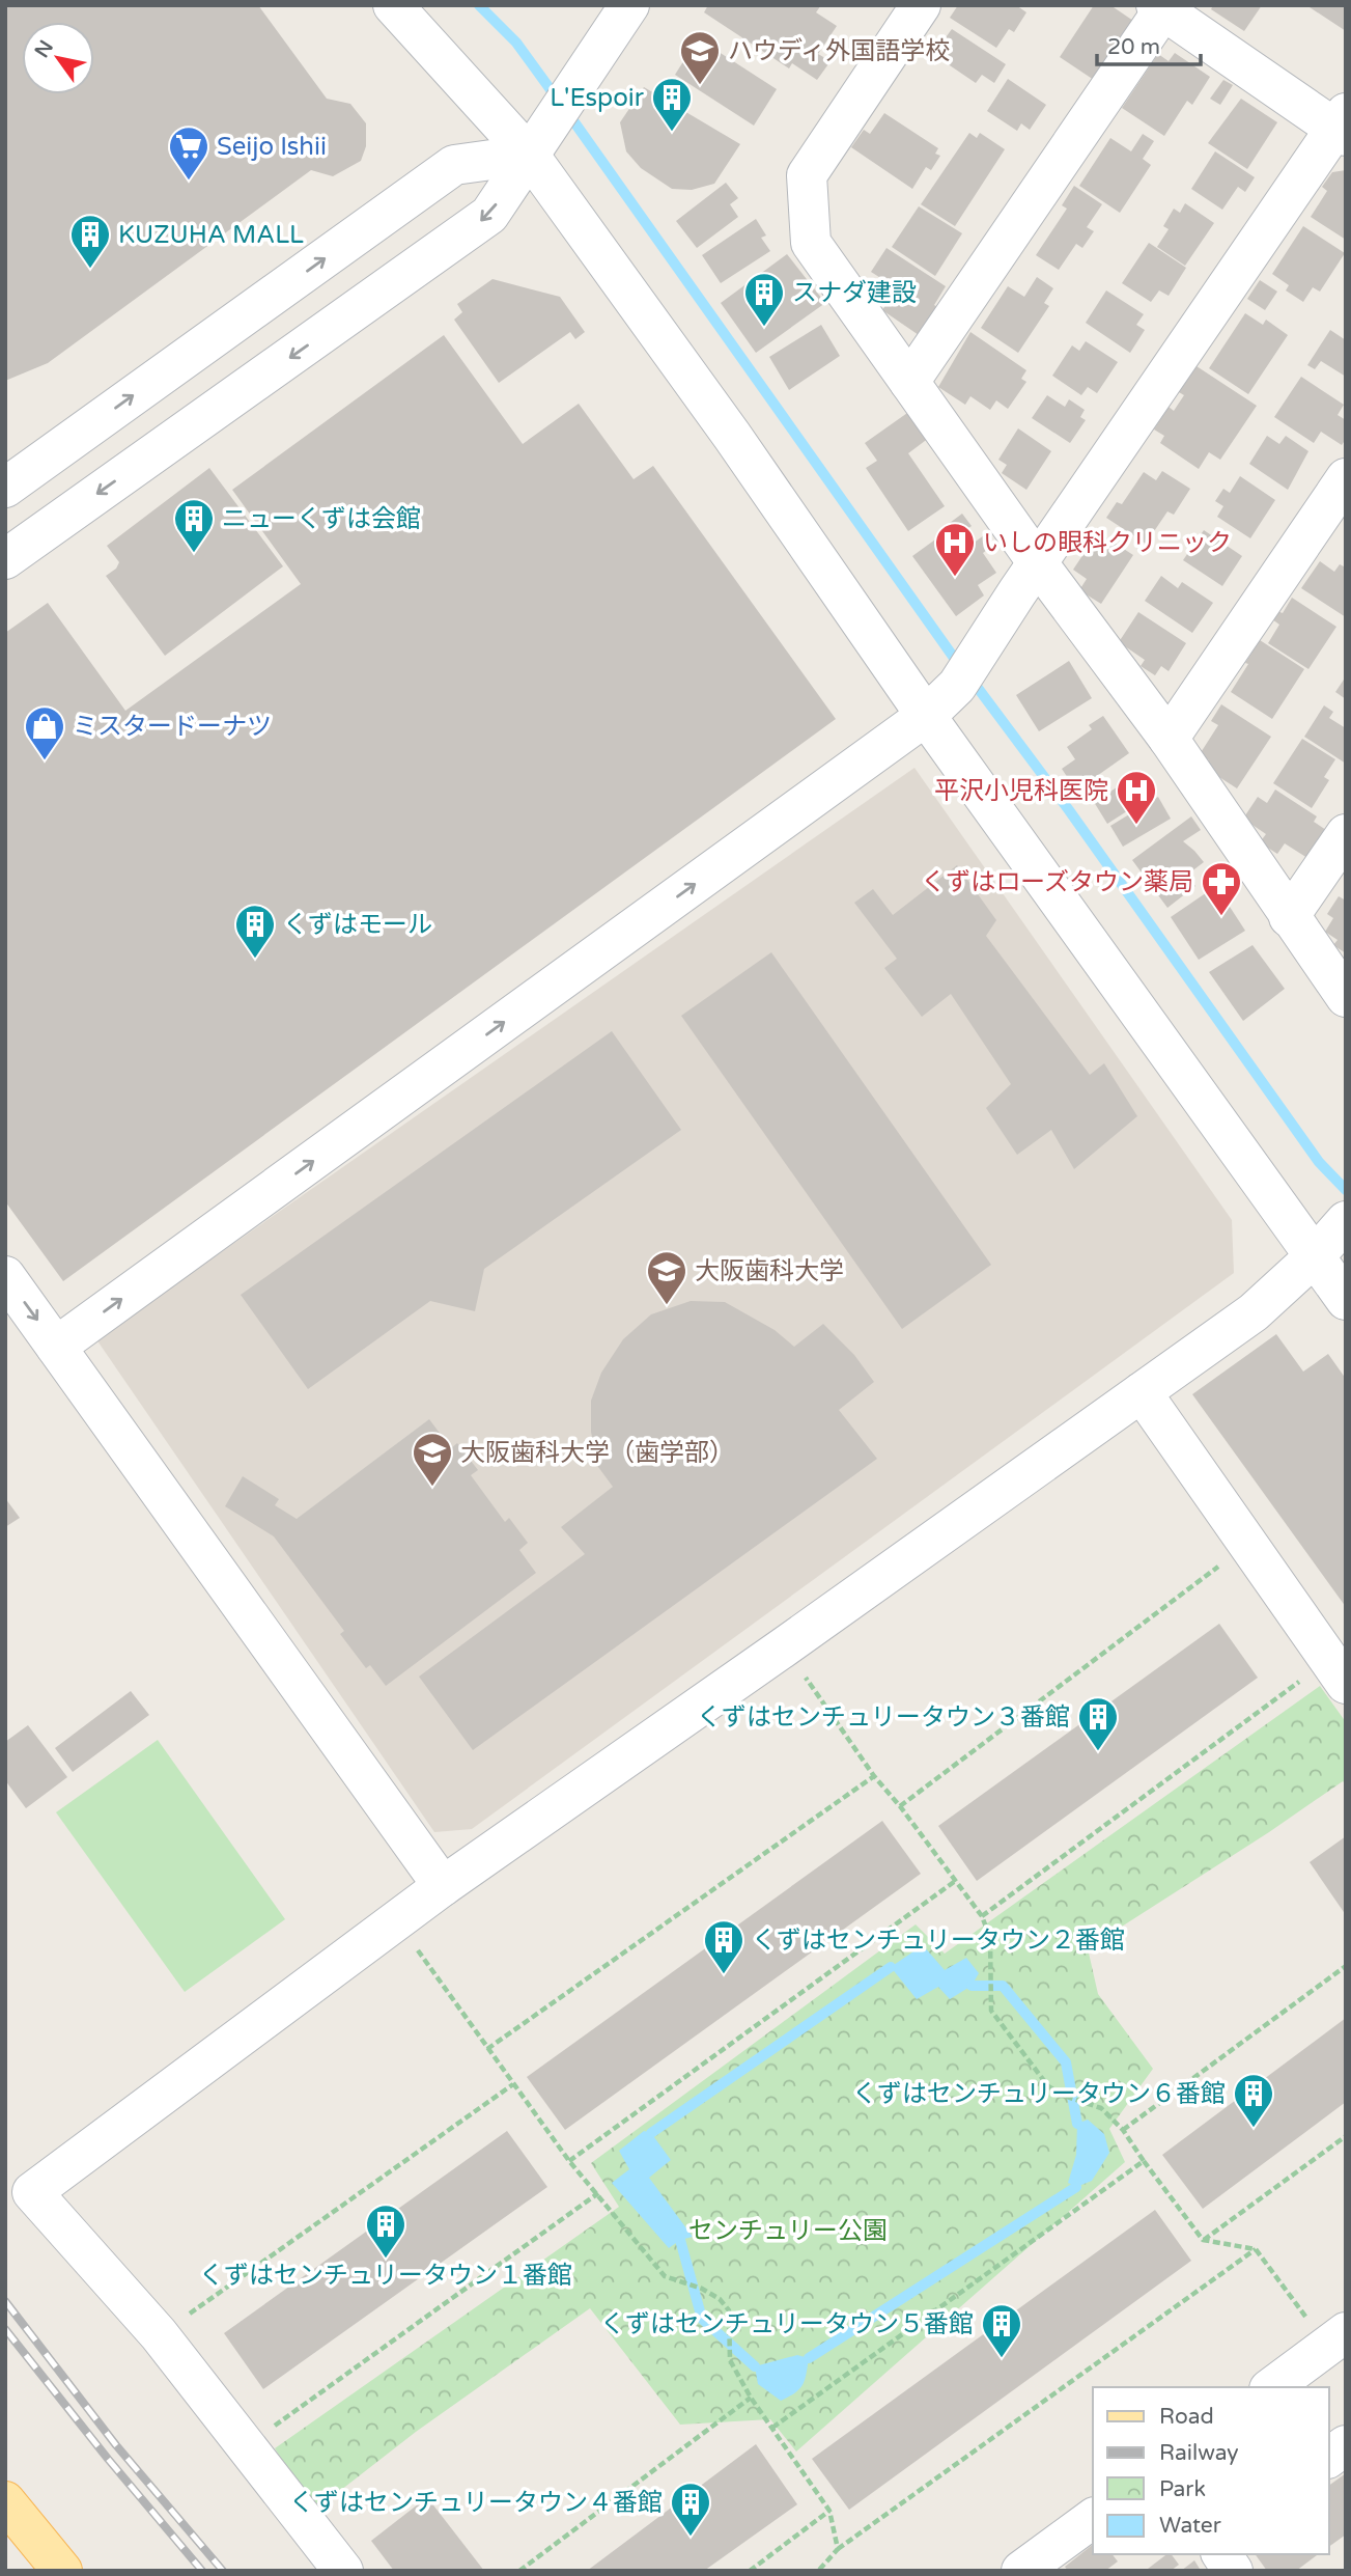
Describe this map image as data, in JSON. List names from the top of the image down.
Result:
{
  "parks": ["センチュリー公園"],
  "places": {
    "school or university": ["ハウディ外国語学校", "大阪歯科大学", "大阪歯科大学（歯学部）"],
    "building": [
      "L'Espoir",
      "KUZUHA MALL",
      "スナダ建設",
      "ニューくずは会館",
      "くずはモール",
      "くずはセンチュリータウン３番館",
      "くずはセンチュリータウン２番館",
      "くずはセンチュリータウン６番館",
      "くずはセンチュリータウン１番館",
      "くずはセンチュリータウン５番館",
      "くずはセンチュリータウン４番館"
    ],
    "supermarket": ["Seijo Ishii"],
    "hospital": ["いしの眼科クリニック", "平沢小児科医院"],
    "shop": ["ミスタードーナツ"],
    "pharmacy": ["くずはローズタウン薬局"]
  },
  "legend": [
    "Road",
    "Railway",
    "Park",
    "Water"
  ],
  "scale_bar": "20 m",
  "north": "top left"
}
